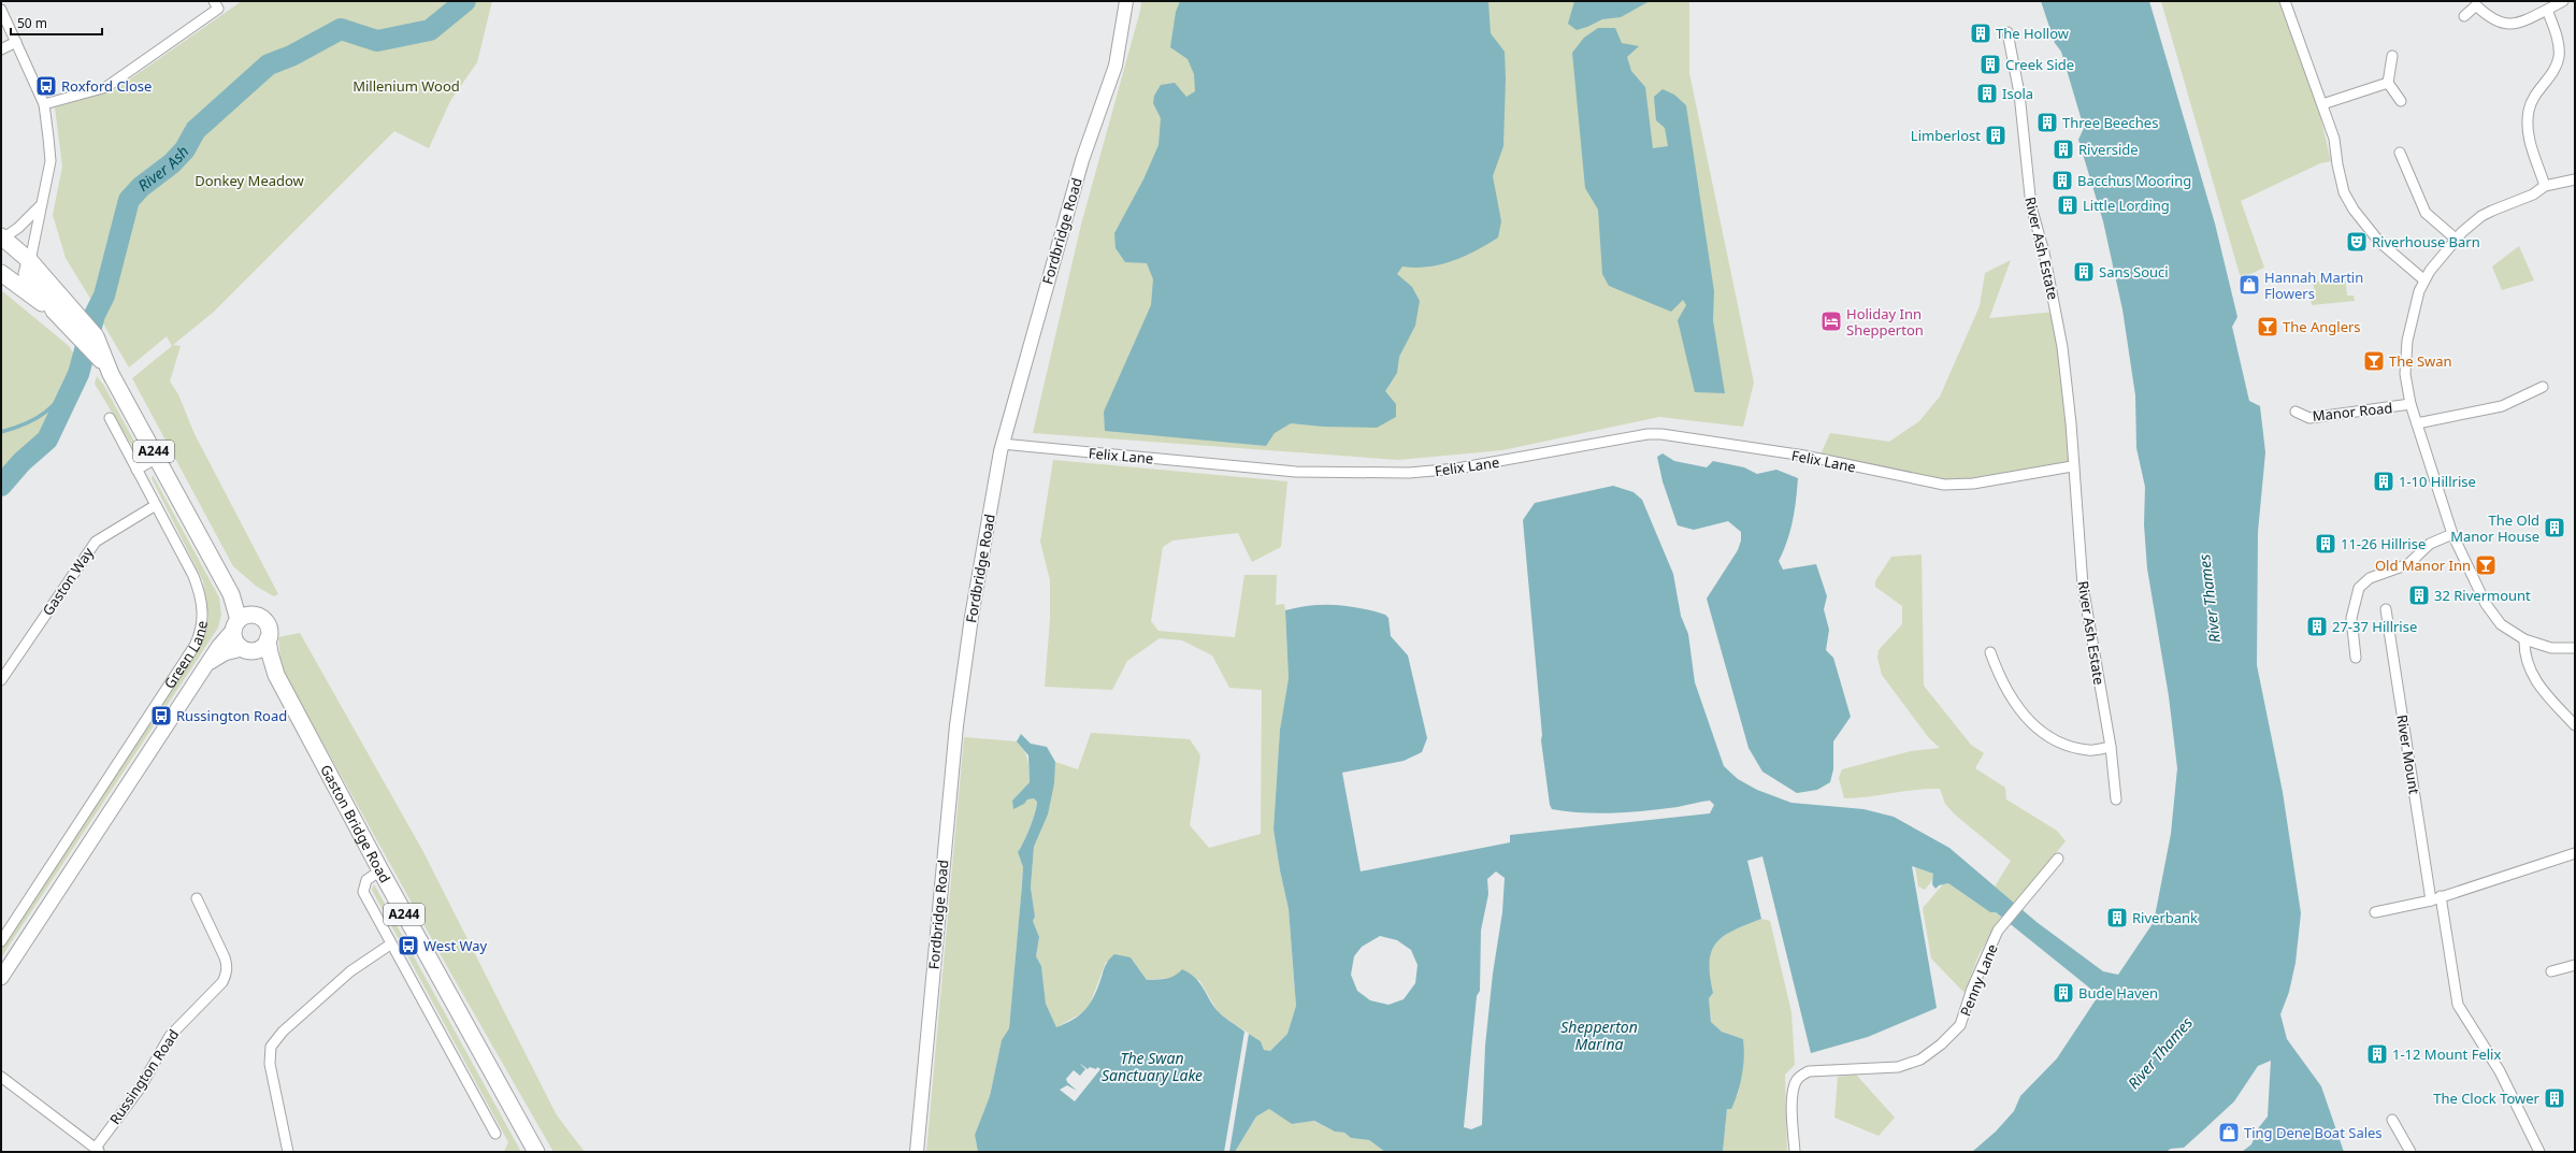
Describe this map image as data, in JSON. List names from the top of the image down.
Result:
{
  "streets": {
    "main road": ["A244", "Green Lane", "Gaston Bridge Road"],
    "street": [
      "Fordbridge Road",
      "River Ash Estate",
      "Manor Road",
      "Felix Lane",
      "Gaston Way",
      "River Mount",
      "Penny Lane",
      "Russington Road"
    ]
  },
  "crossings": [
    ["Fordbridge Road", "Felix Lane"],
    ["River Ash Estate", "Felix Lane"],
    ["A244", "Green Lane"],
    ["A244", "Gaston Bridge Road"],
    ["Gaston Way", "Green Lane"],
    ["Green Lane", "Gaston Bridge Road"]
  ],
  "water": [
    "River Ash",
    "River Thames",
    "Shepperton Marina",
    "The Swan Sanctuary Lake"
  ],
  "parks": ["Millenium Wood", "Donkey Meadow"],
  "places": {
    "building": [
      "The Hollow",
      "Creek Side",
      "Isola",
      "Three Beeches",
      "Limberlost",
      "Riverside",
      "Bacchus Mooring",
      "Little Lording",
      "Sans Souci",
      "1-10 Hillrise",
      "The Old Manor House",
      "11-26 Hillrise",
      "32 Rivermount",
      "27-37 Hillrise",
      "Riverbank",
      "Bude Haven",
      "1-12 Mount Felix",
      "The Clock Tower"
    ],
    "bus stop": ["Roxford Close", "Russington Road", "West Way"],
    "theatre": ["Riverhouse Barn"],
    "shop": ["Hannah Martin Flowers", "Ting Dene Boat Sales"],
    "hotel": ["Holiday Inn Shepperton"],
    "bar": ["The Anglers", "The Swan", "Old Manor Inn"]
  },
  "scale_bar": "50 m"
}
